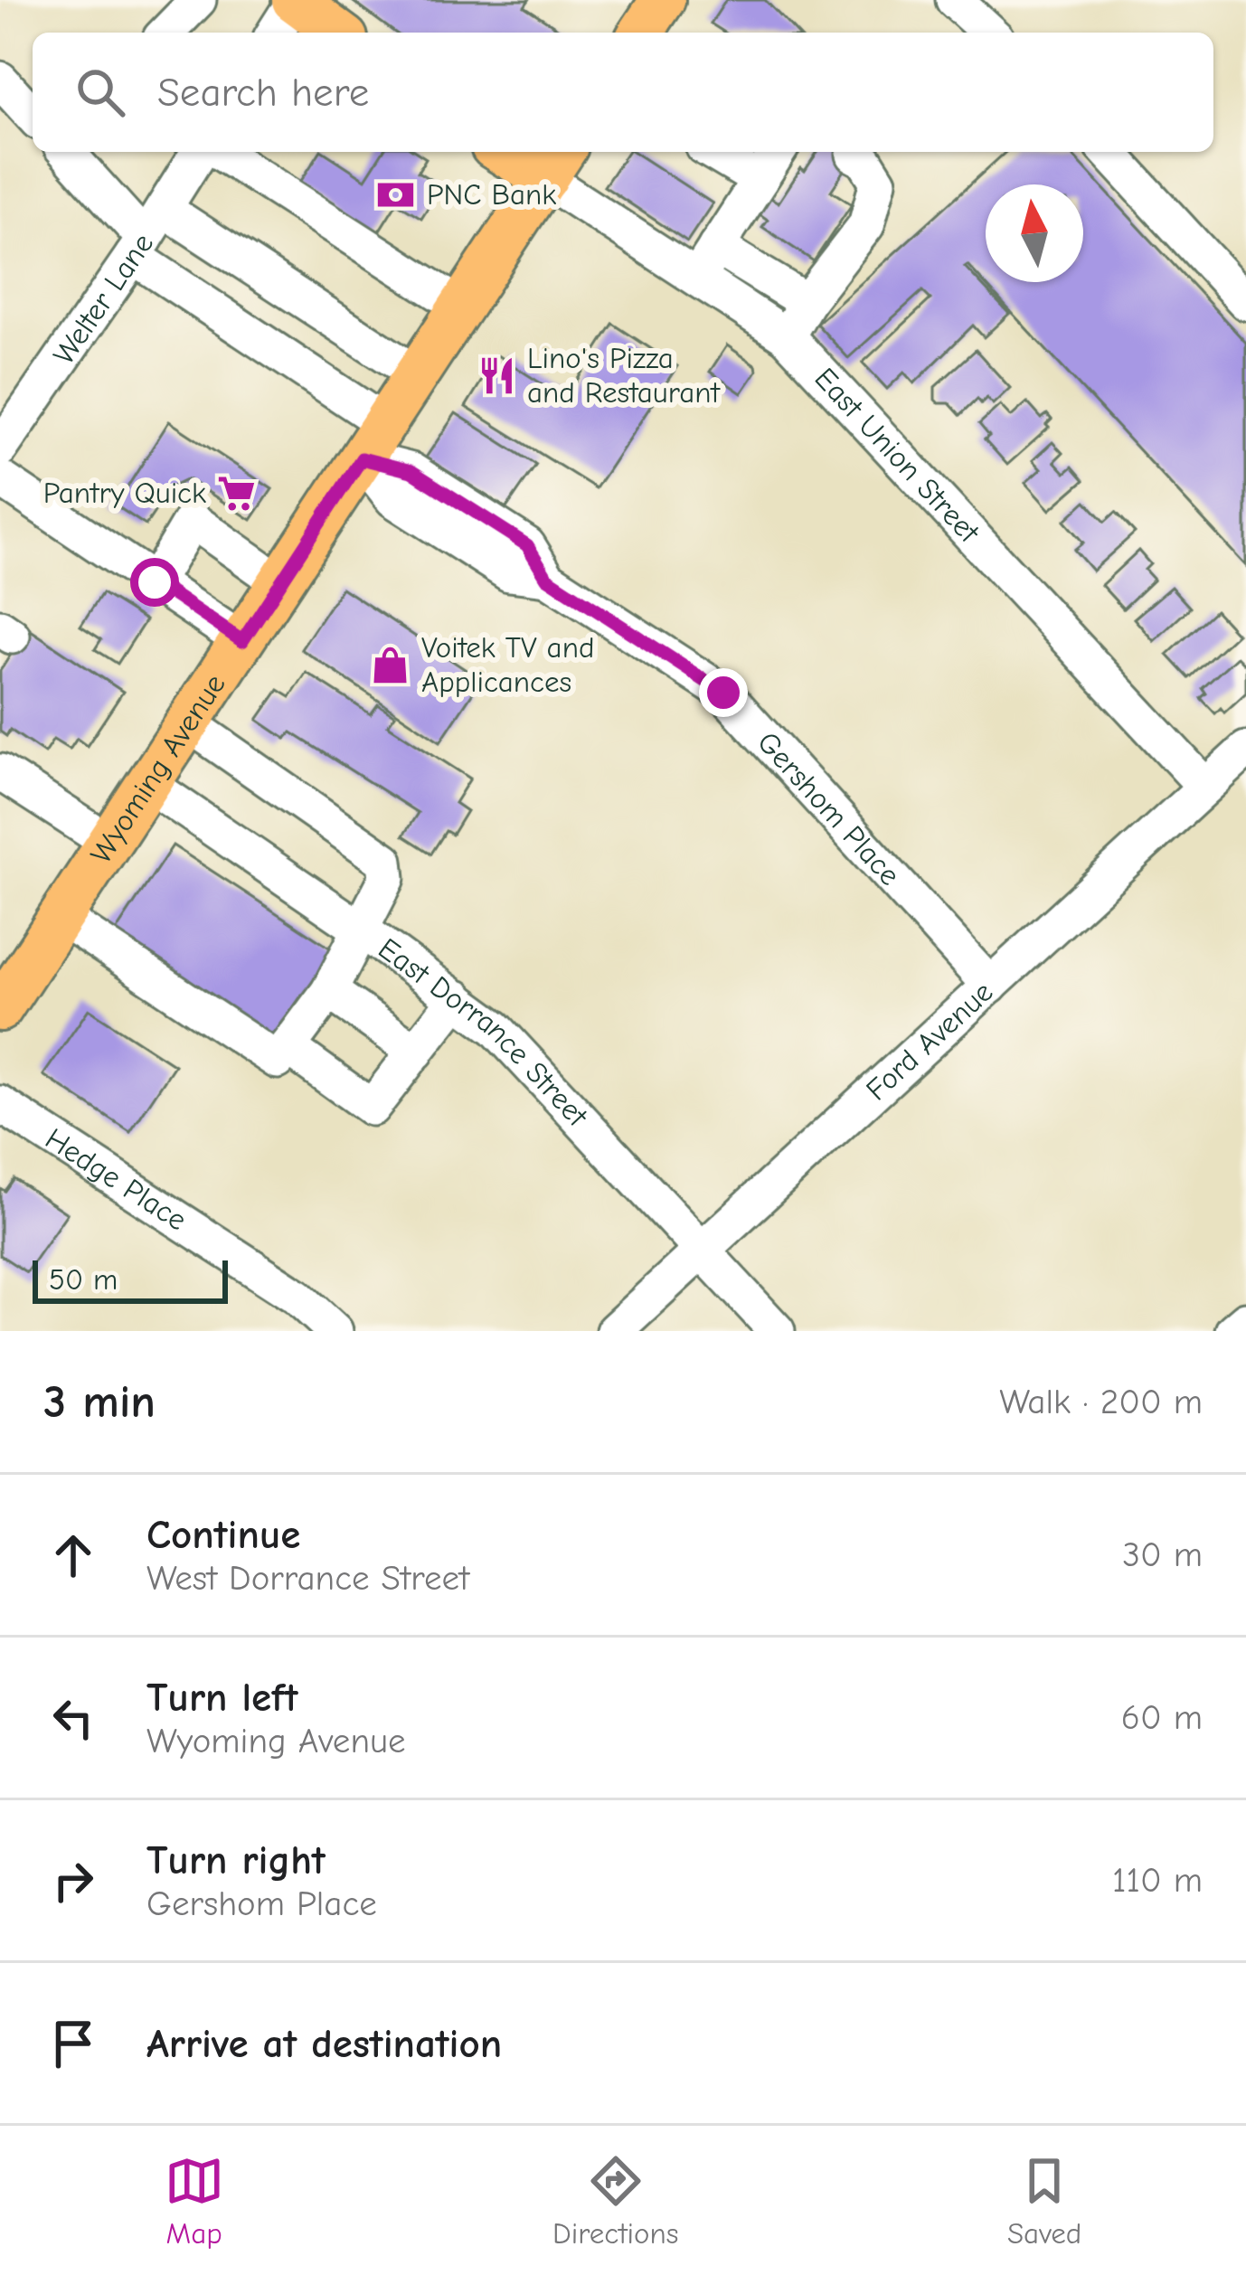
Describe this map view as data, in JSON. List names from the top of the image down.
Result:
{
  "streets": {
    "main road": ["Wyoming Avenue"],
    "street": [
      "Welter Lane",
      "East Union Street",
      "Gershom Place",
      "East Dorrance Street",
      "Ford Avenue",
      "Hedge Place"
    ]
  },
  "crossings": [
    ["Welter Lane", "Gershom Place"],
    ["East Union Street", "Wyoming Avenue"],
    ["East Union Street", "Ford Avenue"],
    ["Wyoming Avenue", "Gershom Place"],
    ["Wyoming Avenue", "East Dorrance Street"],
    ["Gershom Place", "Ford Avenue"],
    ["East Dorrance Street", "Ford Avenue"]
  ],
  "places": {
    "bank": ["PNC Bank"],
    "restaurant": ["Lino's Pizza and Restaurant"],
    "supermarket": ["Pantry Quick"],
    "shop": ["Voitek TV and Applicances"]
  },
  "scale_bar": "50 m",
  "north": "top",
  "page": {
    "search": "Search here",
    "scale": "50 m",
    "heading": ["3 min", "Walk · 200 m"],
    "list": [
      ["Continue", "West Dorrance Street", "30 m"],
      ["Turn left", "Wyoming Avenue", "60 m"],
      ["Turn right", "Gershom Place", "110 m"],
      "Arrive at destination"
    ],
    "nav": ["Map", "Directions", "Saved"]
  }
}
